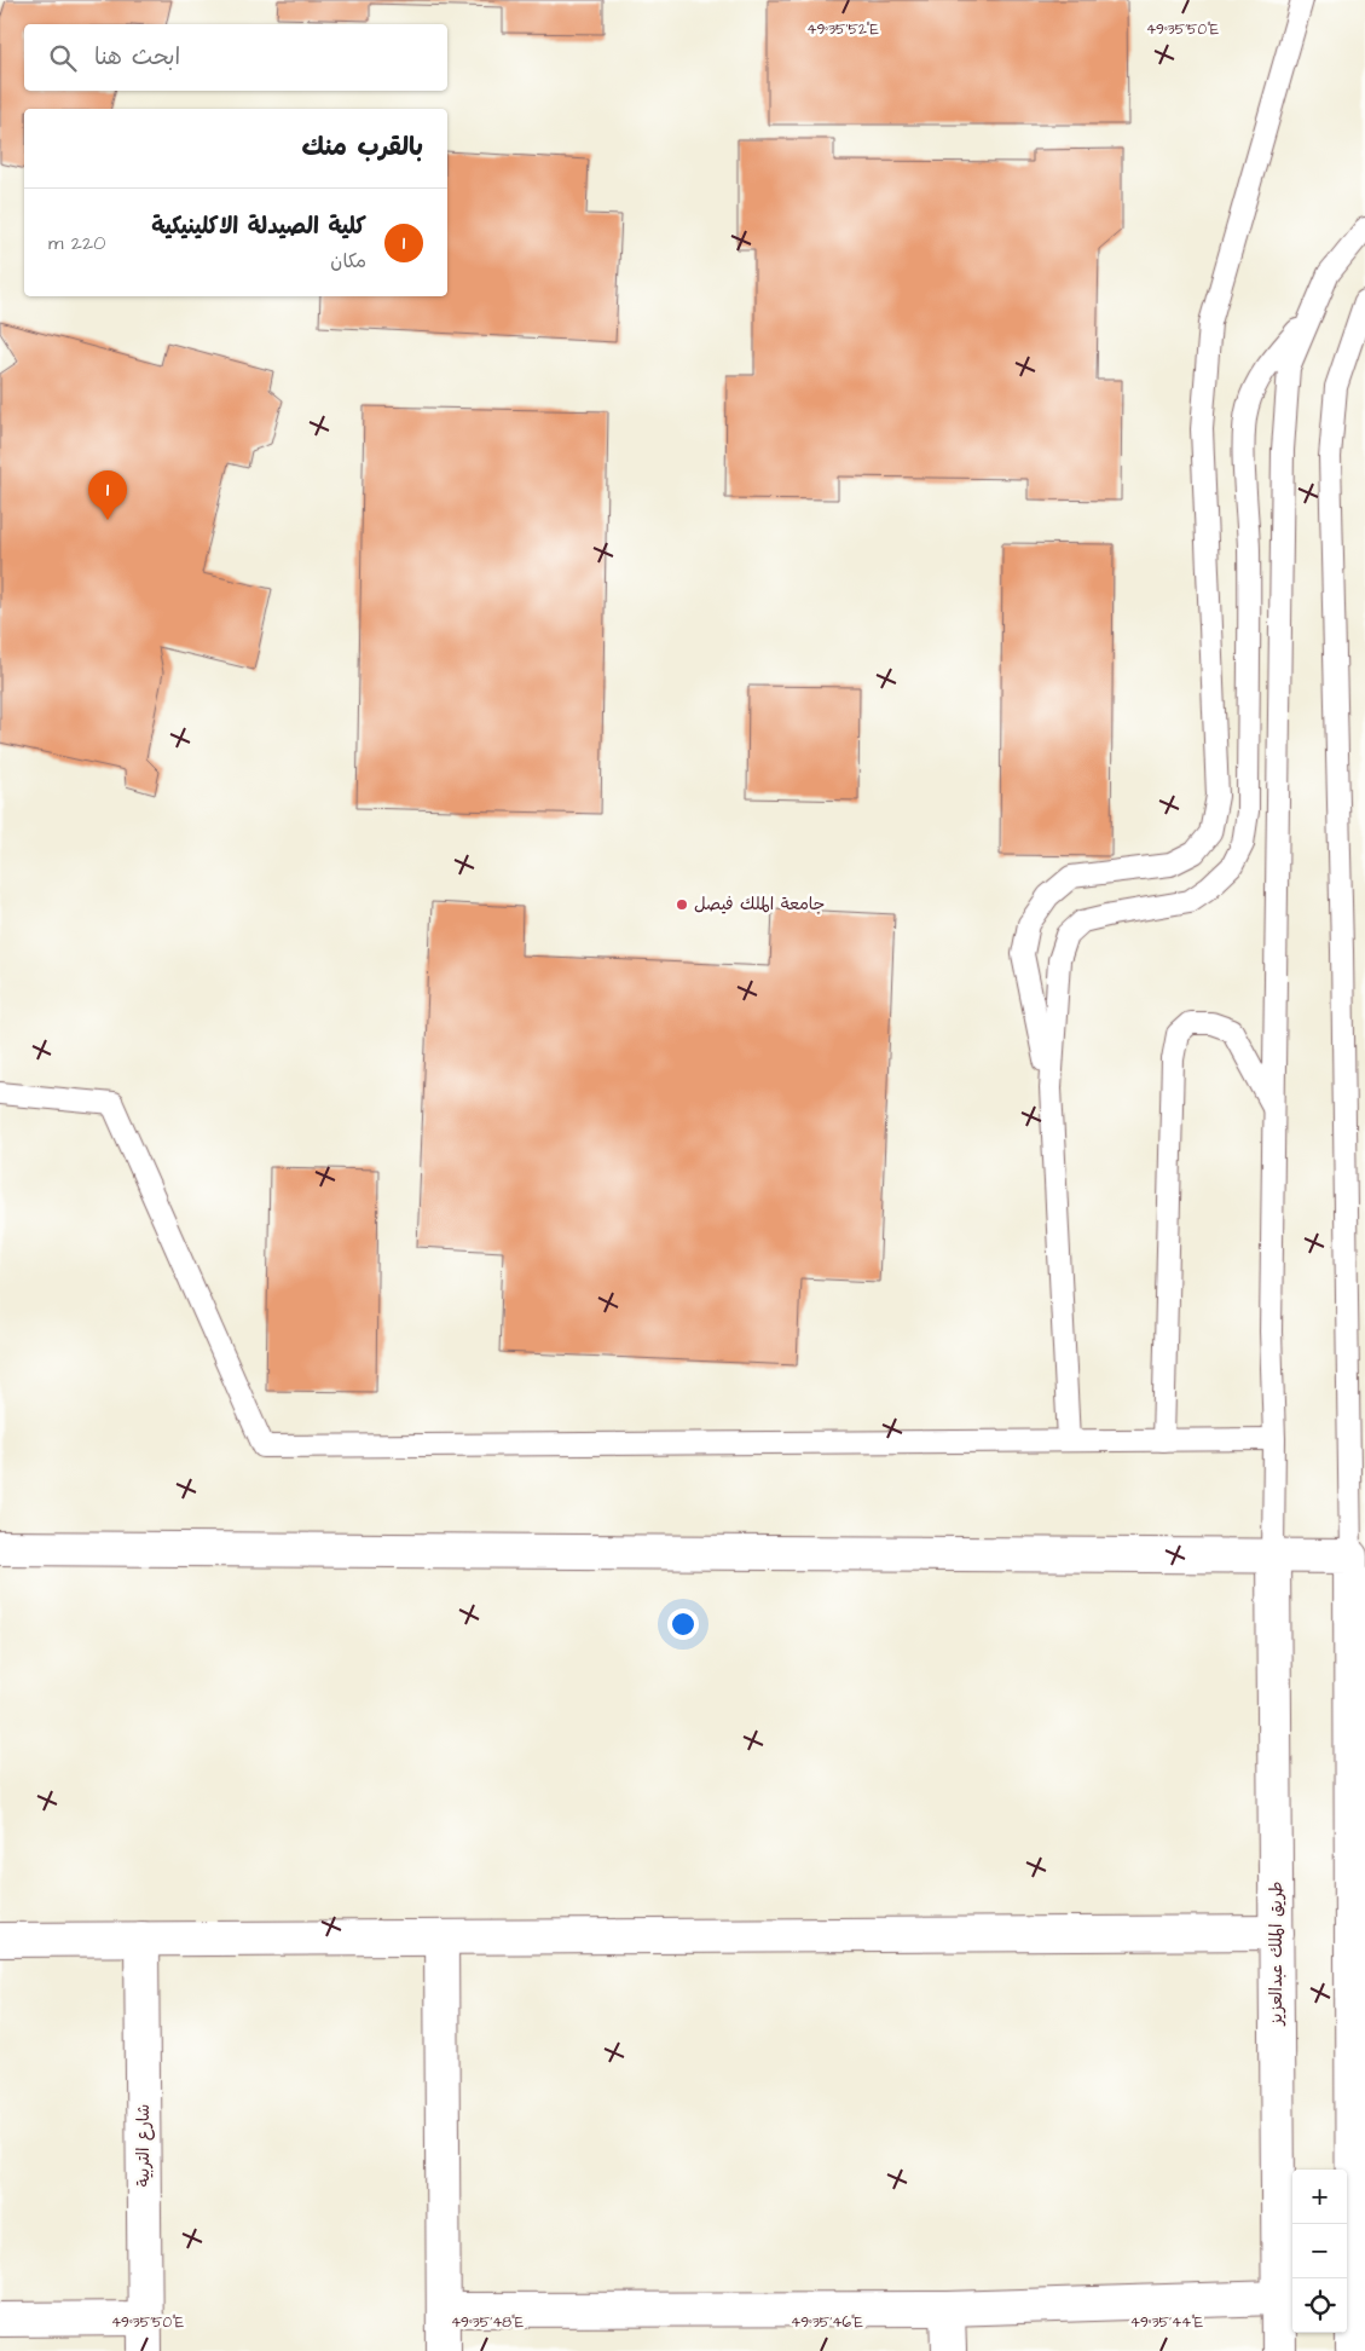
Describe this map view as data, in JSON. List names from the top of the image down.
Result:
{
  "streets": {
    "street": ["طريق الملك عبدالعزيز", "شارع التربية"]
  },
  "places": ["جامعة الملك فيصل"],
  "page": {
    "search": "ابحث هنا",
    "heading": "بالقرب منك",
    "list": [
      {
        "mark": "1",
        "name": "كلية الصيدلة الاكلينيكية",
        "note": "مكان",
        "value": "220 m"
      }
    ],
    "pins": "1",
    "map_buttons": ["+", "−"]
  },
  "coordinates": [
    "49°35'50\"E",
    "49°35'52\"E",
    "49°35'48\"E",
    "49°35'46\"E",
    "49°35'44\"E"
  ]
}
